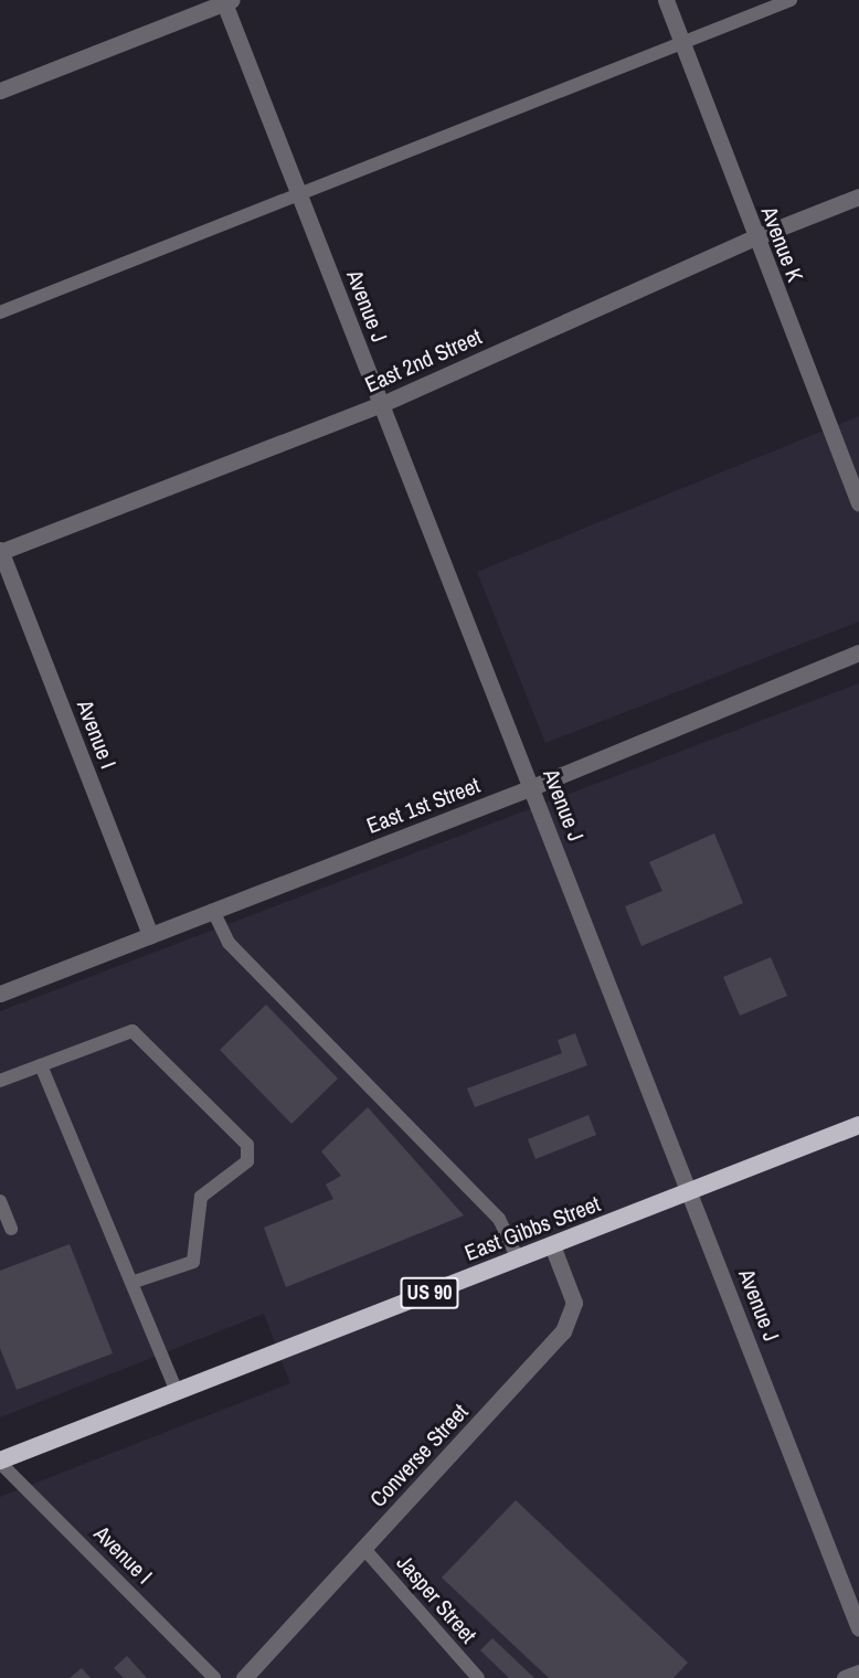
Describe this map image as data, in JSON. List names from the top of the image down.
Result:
{
  "streets": {
    "highway": ["East Gibbs Street", "US 90"],
    "street": [
      "Avenue K",
      "Avenue J",
      "East 2nd Street",
      "Avenue I",
      "East 1st Street",
      "Converse Street"
    ],
    "lane": ["Jasper Street"]
  },
  "crossings": [
    ["Avenue K", "East 2nd Street"],
    ["Avenue J", "East 2nd Street"],
    ["Avenue J", "East 1st Street"],
    ["Avenue J", "East Gibbs Street"],
    ["East 2nd Street", "Avenue I"],
    ["Avenue I", "East 1st Street"],
    ["Avenue I", "East Gibbs Street"],
    ["East Gibbs Street", "Converse Street"],
    ["Converse Street", "Jasper Street"]
  ]
}
